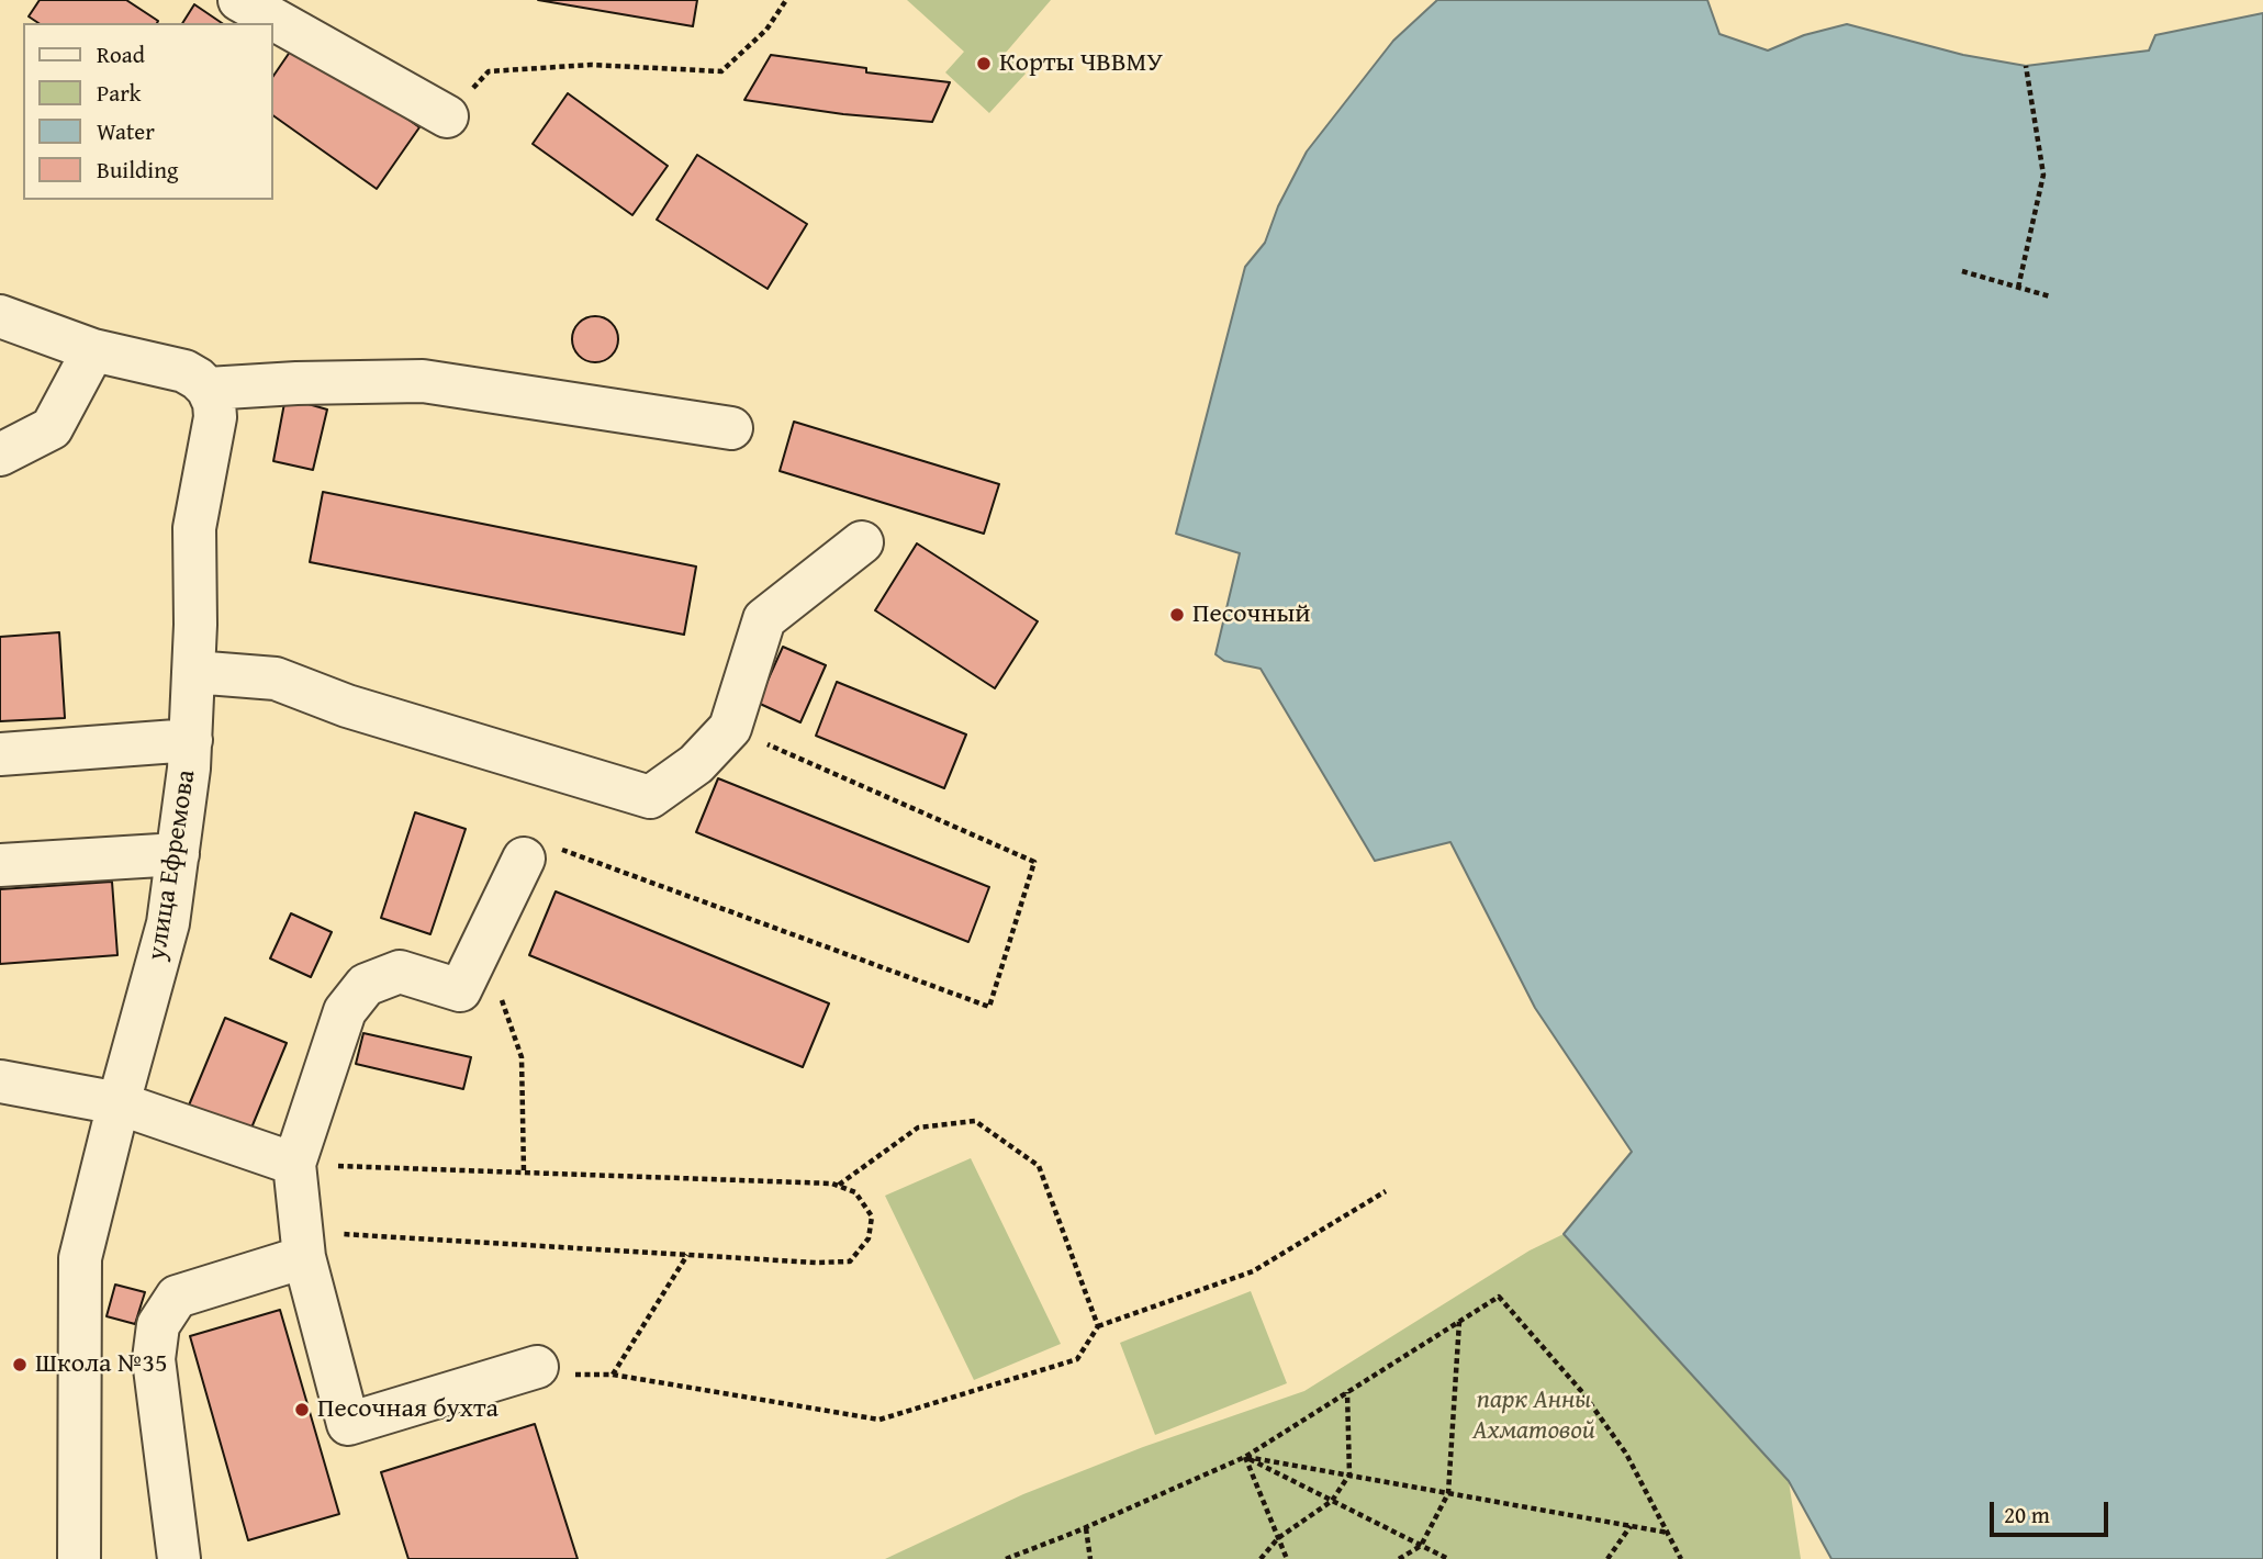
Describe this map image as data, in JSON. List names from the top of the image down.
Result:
{
  "streets": {
    "street": ["улица Ефремова"]
  },
  "parks": ["парк Анны Ахматовой"],
  "places": [
    "Корты ЧВВМУ",
    "Песочный",
    "Школа №35",
    "Песочная бухта"
  ],
  "legend": [
    "Road",
    "Park",
    "Water",
    "Building"
  ],
  "scale_bar": "20 m"
}
